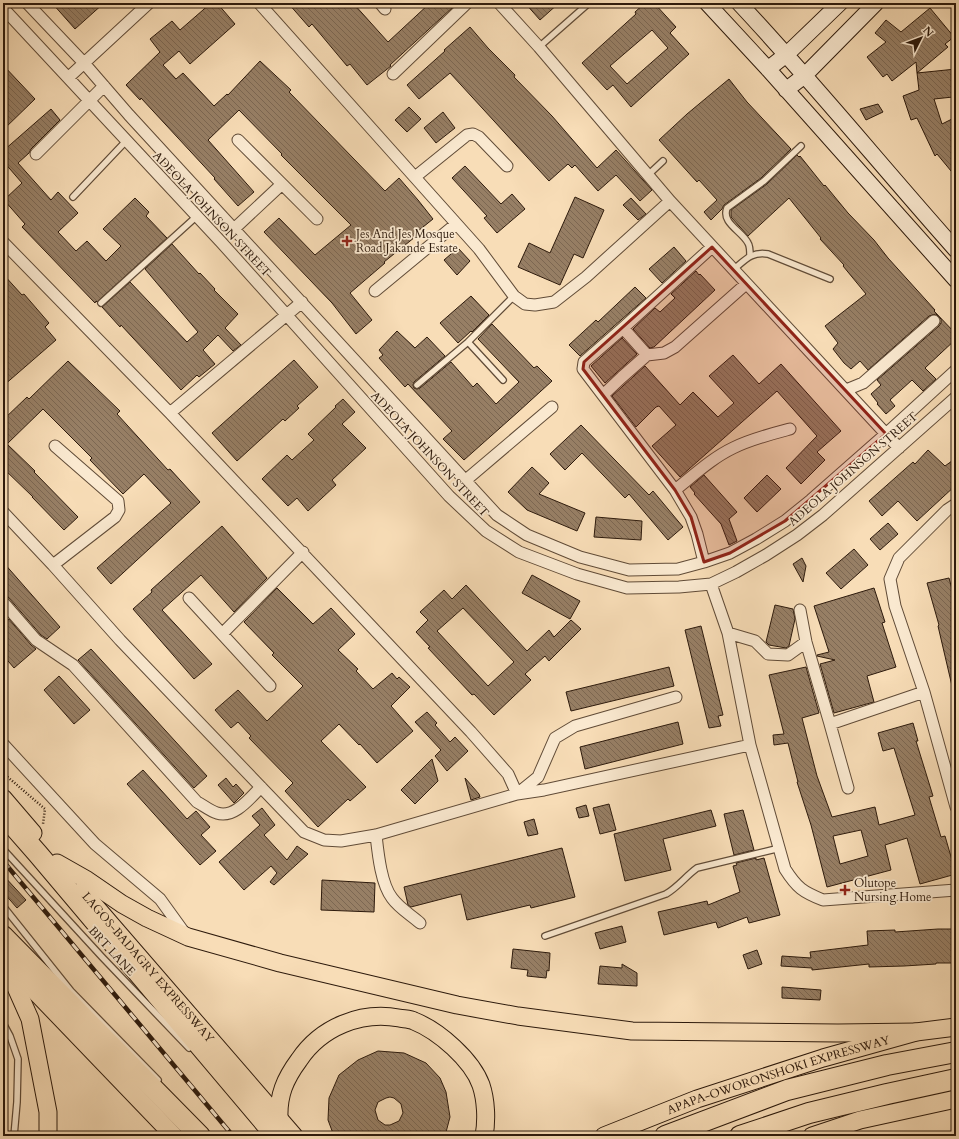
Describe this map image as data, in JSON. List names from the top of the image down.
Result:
{
  "streets": {
    "highway": ["LAGOS-BADAGRY EXPRESSWAY", "APAPA-OWORONSHOKI EXPRESSWAY"],
    "street": ["ADEOLA JOHNSON STREET"],
    "lane": ["BRT LANE"]
  },
  "places": {
    "health": ["Jes And Jes Mosque Road Jakande Estate", "Olutope Nursing Home"]
  },
  "north": "top right"
}
